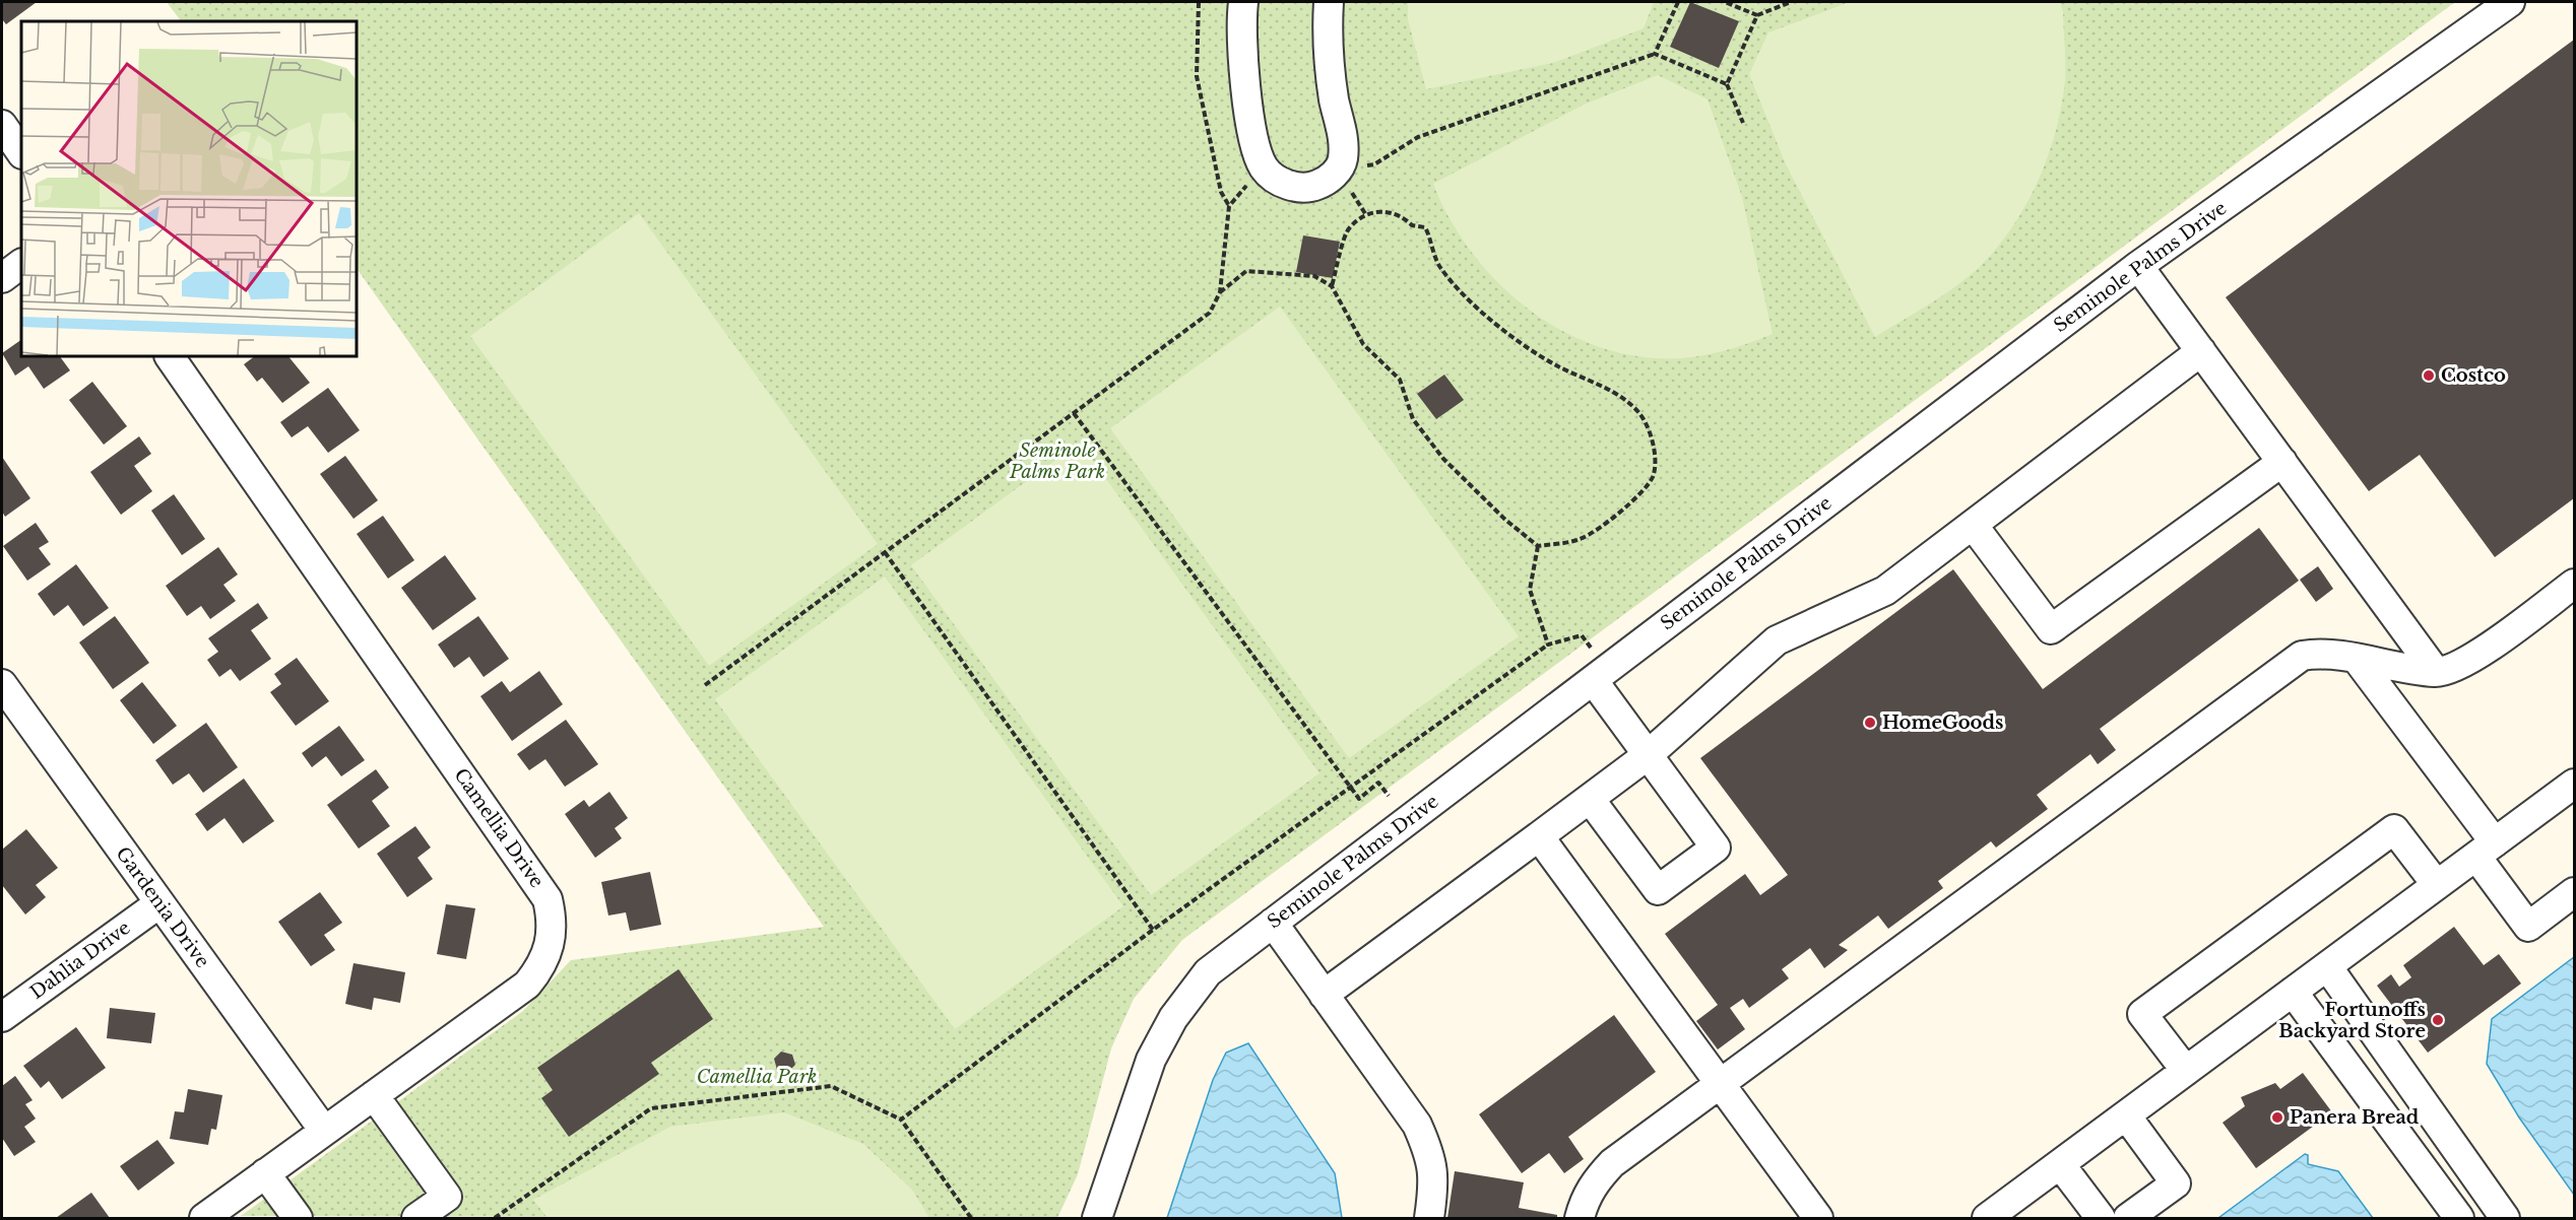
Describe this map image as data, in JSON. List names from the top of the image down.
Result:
{
  "streets": {
    "street": [
      "Seminole Palms Drive",
      "Camellia Drive",
      "Gardenia Drive",
      "Dahlia Drive"
    ]
  },
  "crossings": [
    ["Camellia Drive", "Gardenia Drive"],
    ["Gardenia Drive", "Dahlia Drive"]
  ],
  "parks": ["Seminole Palms Park", "Camellia Park"],
  "places": [
    "Costco",
    "HomeGoods",
    "Fortunoffs Backyard Store",
    "Panera Bread"
  ]
}
